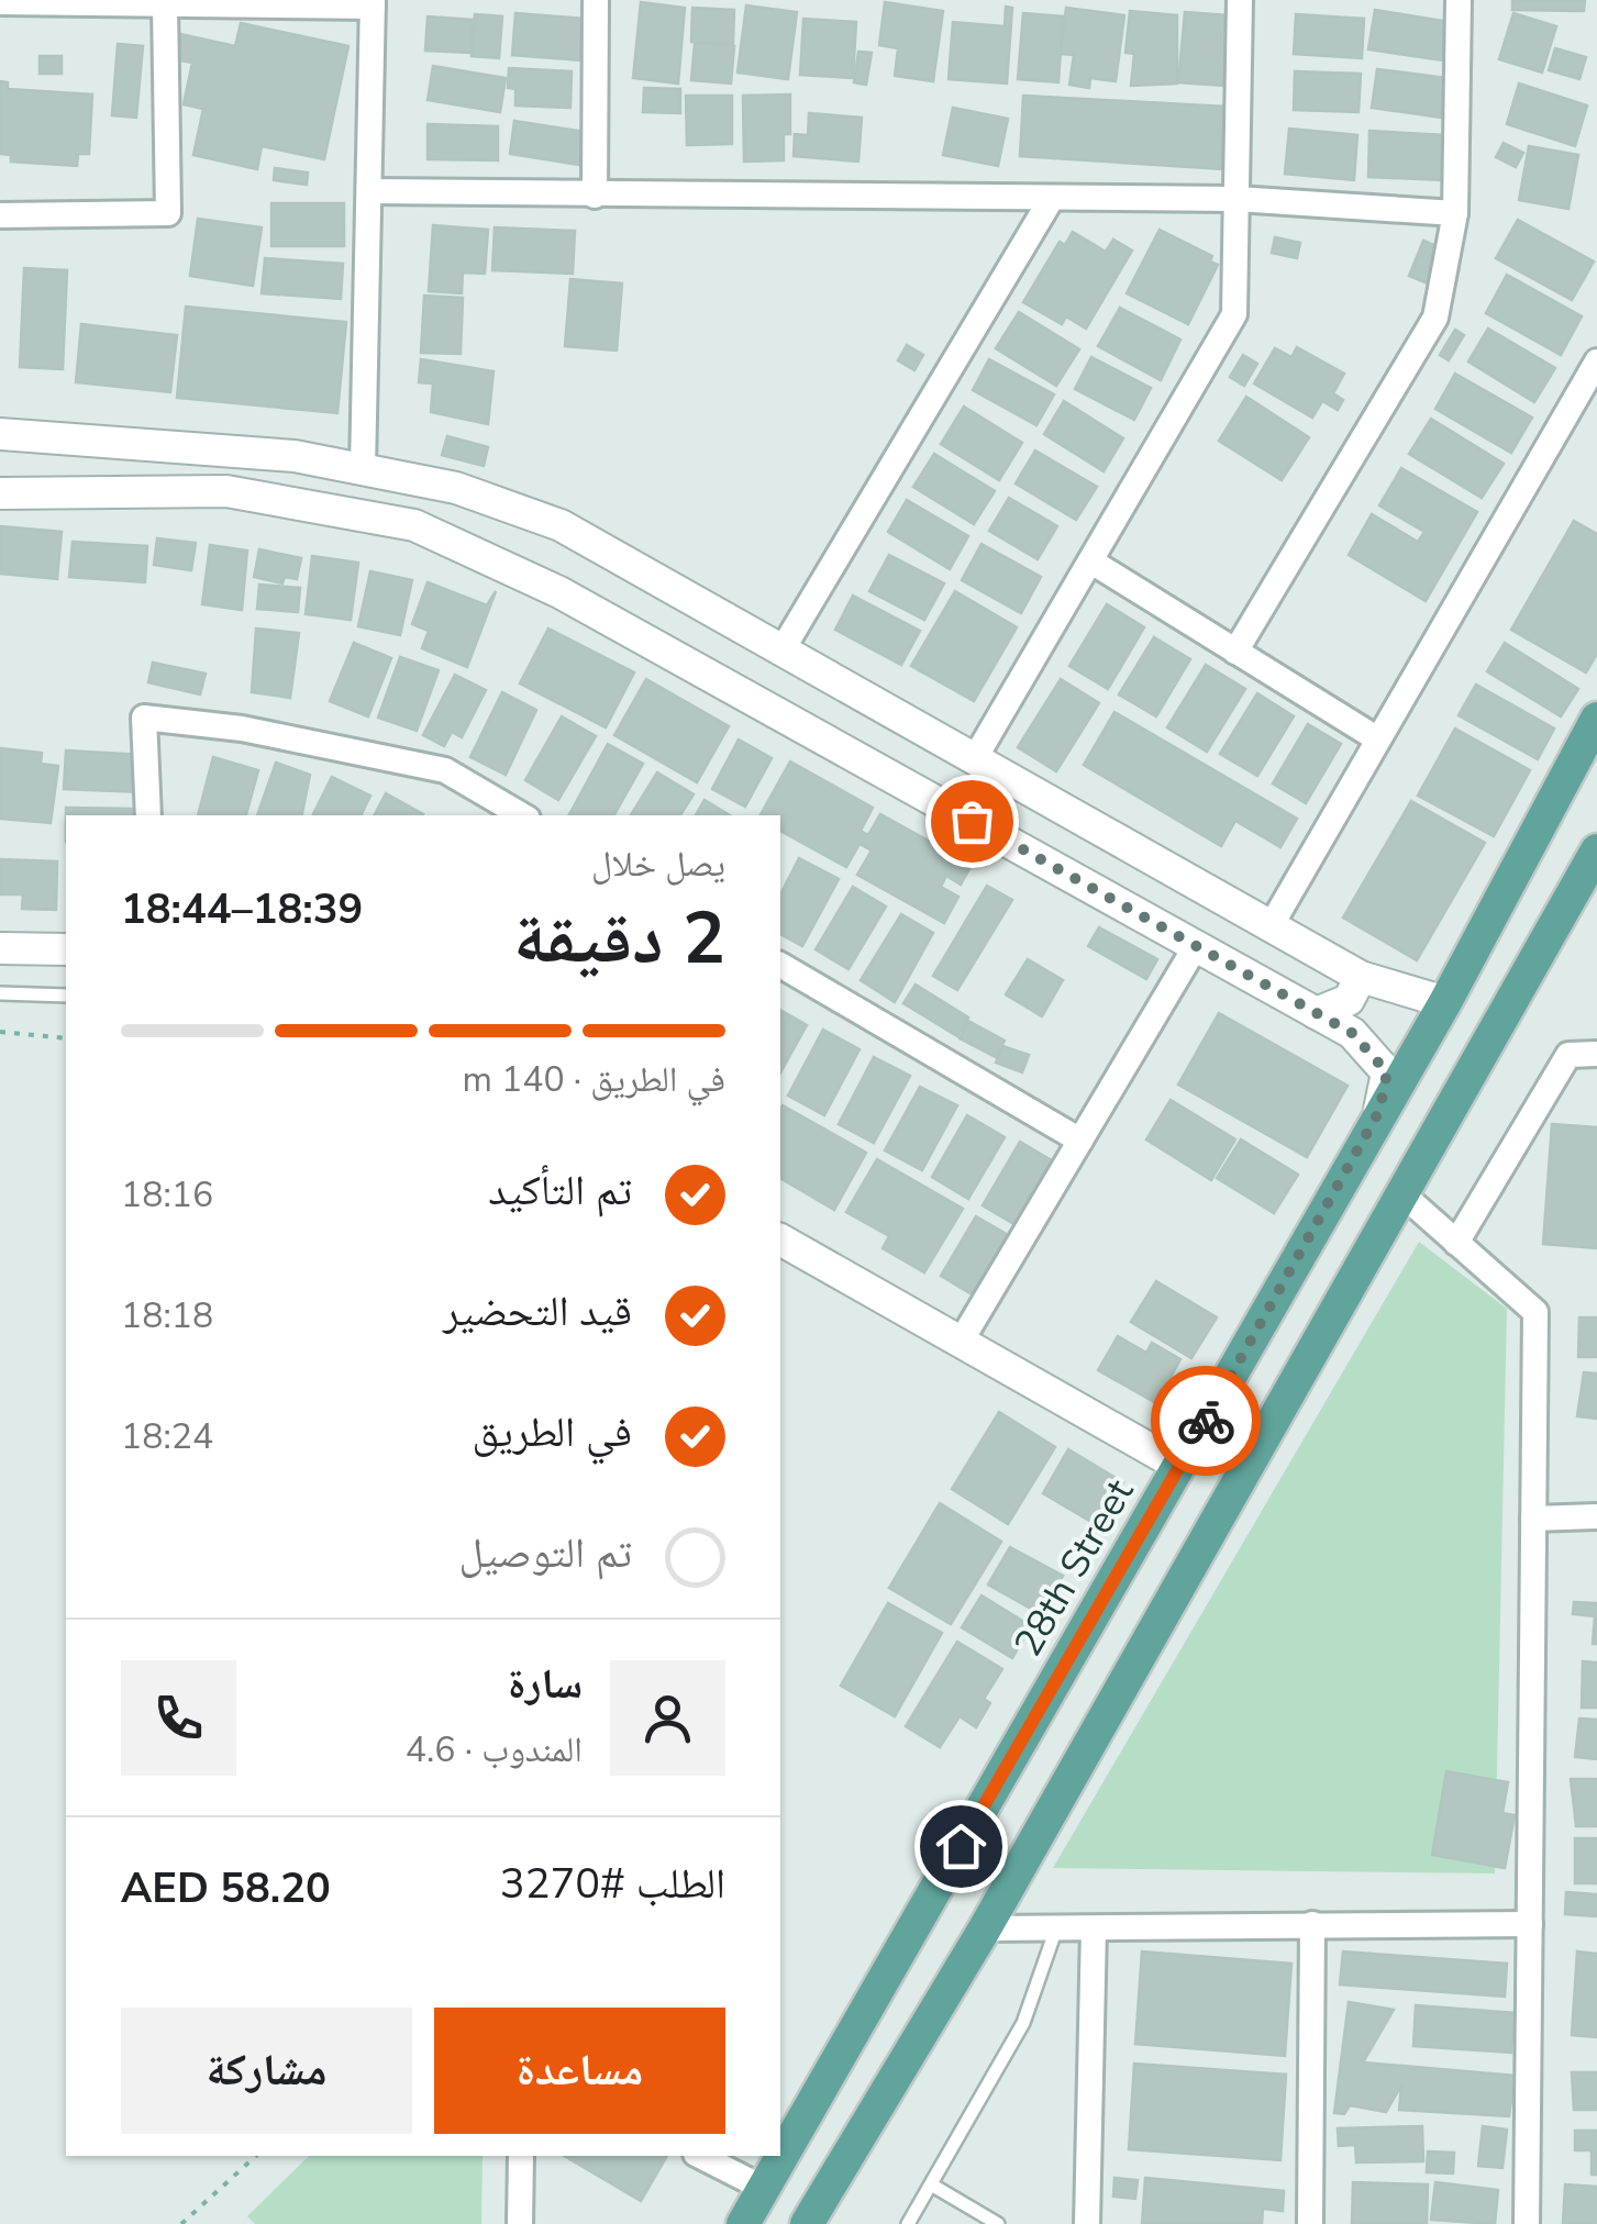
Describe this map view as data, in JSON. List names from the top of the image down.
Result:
{
  "streets": {
    "main road": ["28th Street"]
  },
  "page": {
    "heading": ["2 دقيقة", "يصل خلال", "18:39–18:44"],
    "panel": [
      "سارة",
      "المندوب · 4.6",
      "الطلب #3270",
      "AED 58.20"
    ],
    "bar": "في الطريق · 140 m",
    "list": [
      ["تم التأكيد", "18:16"],
      ["قيد التحضير", "18:18"],
      ["في الطريق", "18:24"],
      "تم التوصيل"
    ],
    "buttons": ["مساعدة", "مشاركة"]
  }
}
